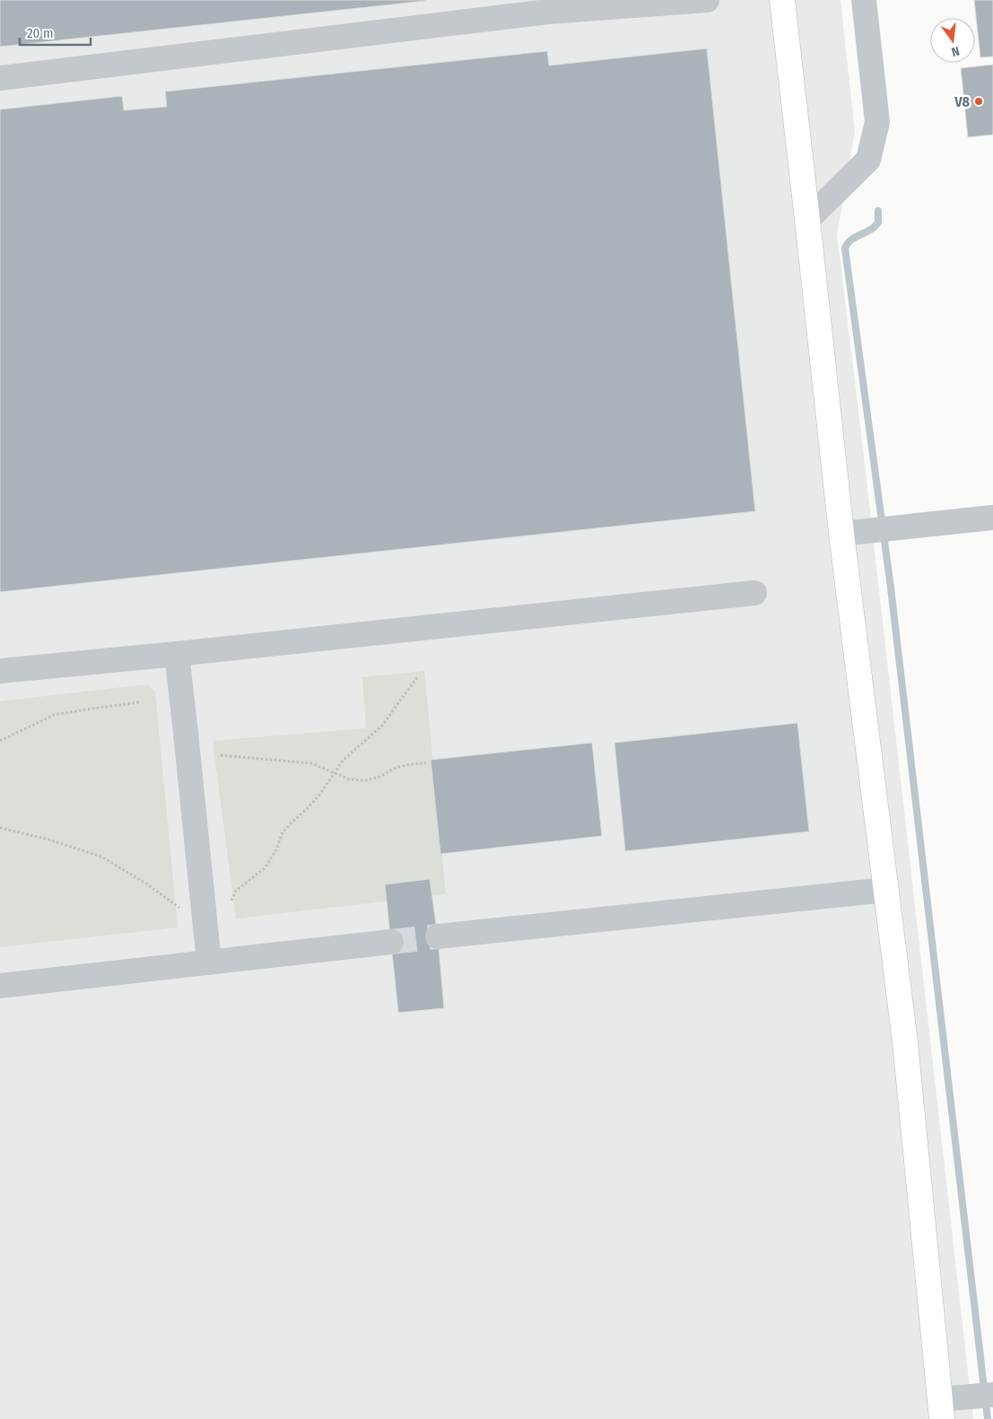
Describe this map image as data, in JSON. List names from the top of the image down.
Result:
{
  "places": ["V8"],
  "scale_bar": "20 m",
  "north": "bottom"
}
